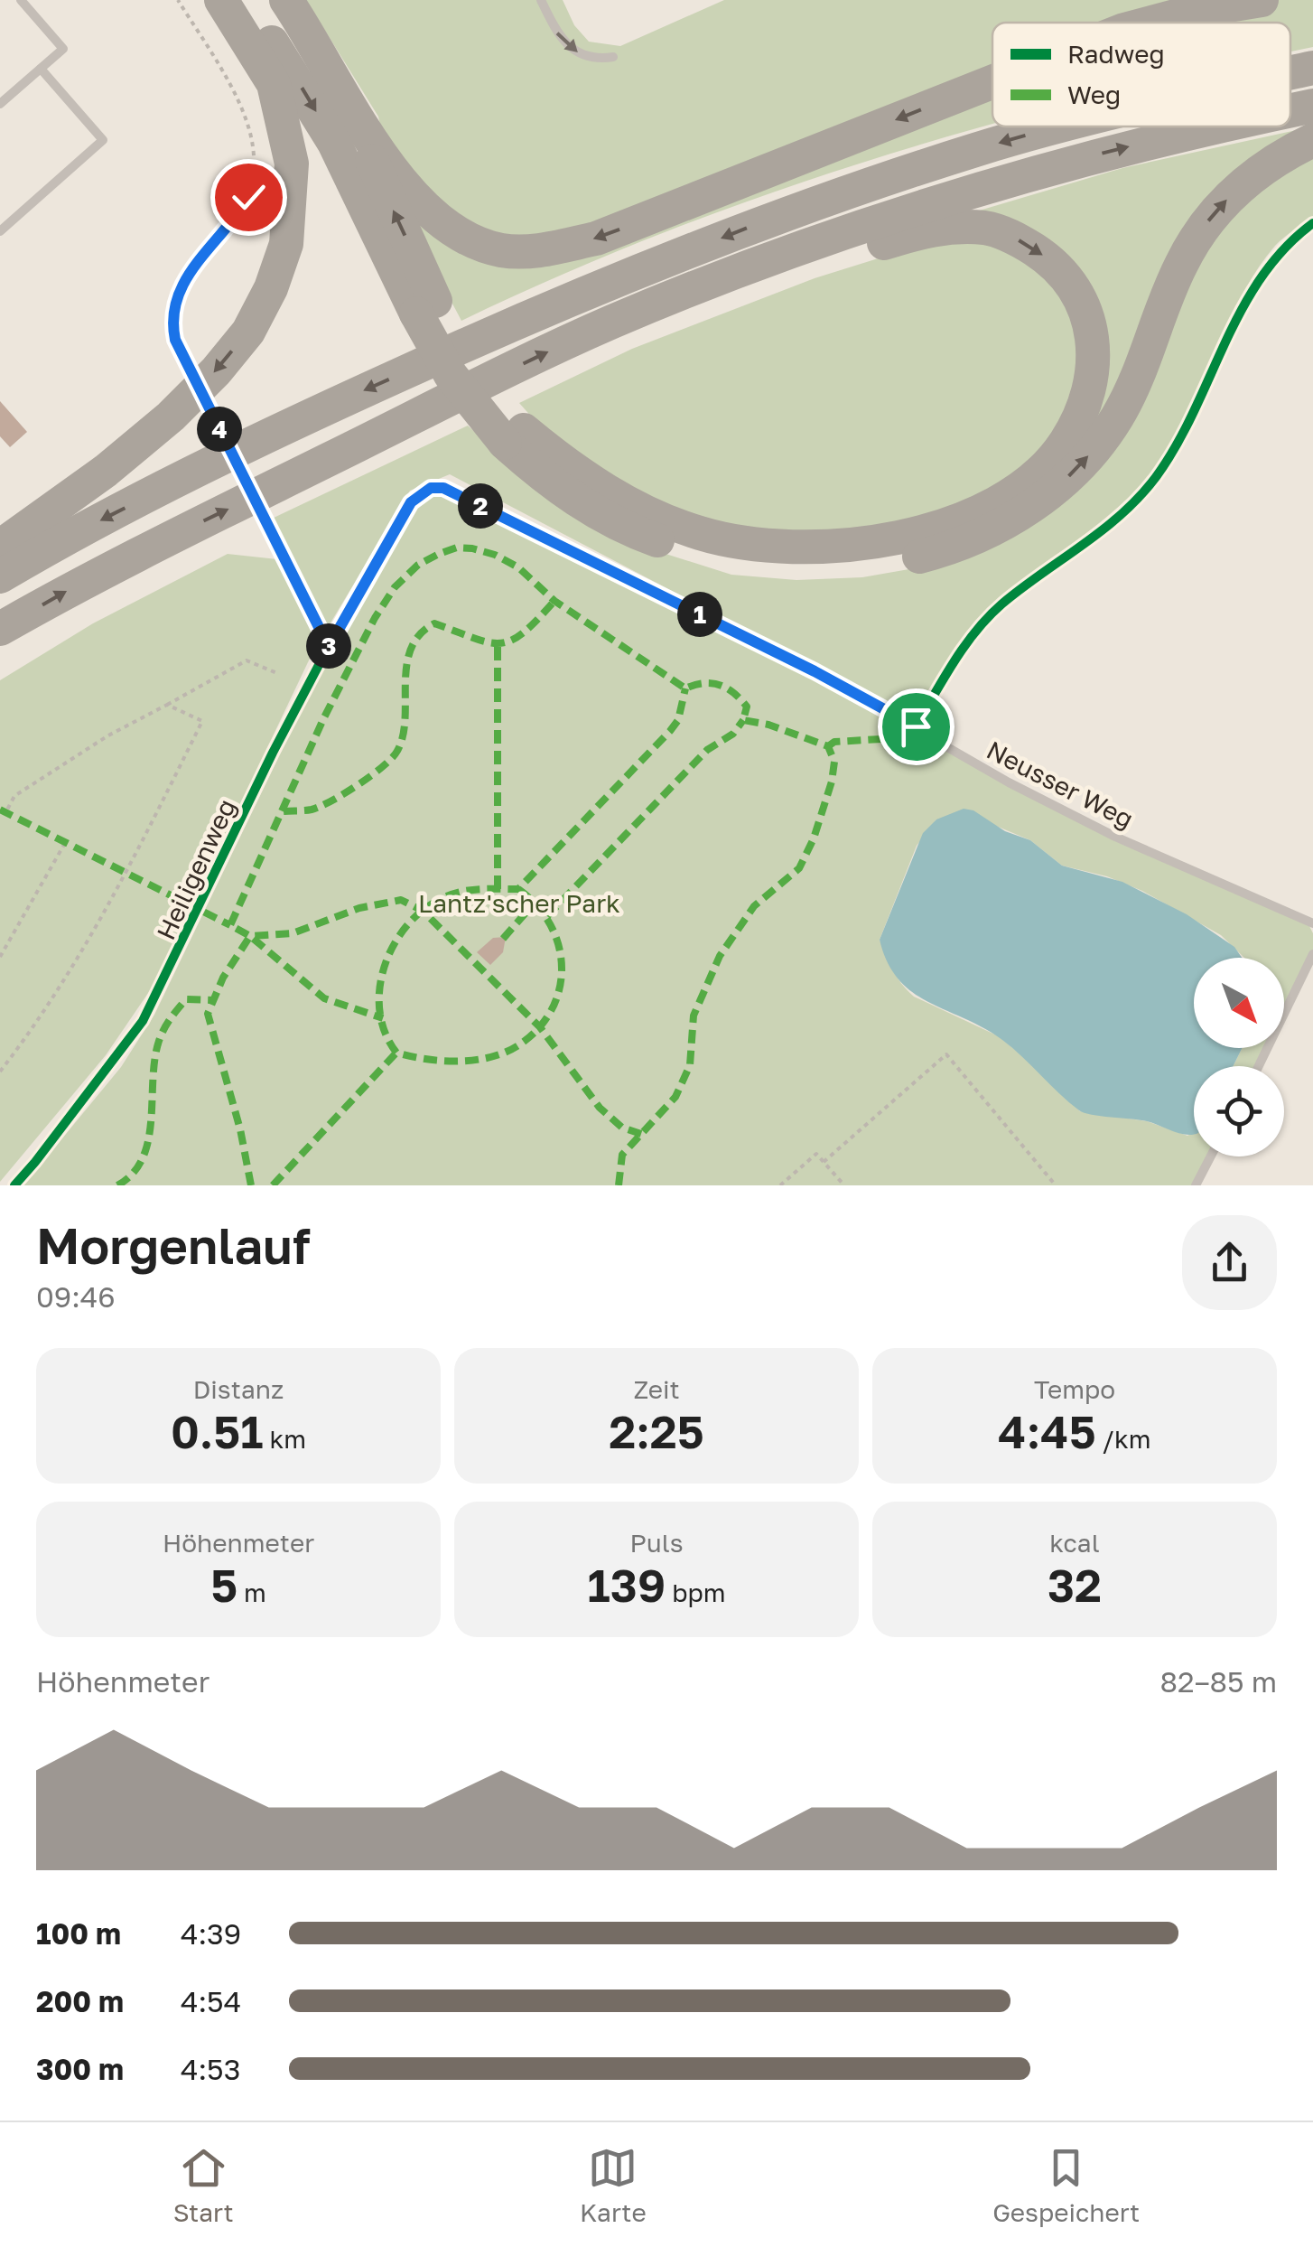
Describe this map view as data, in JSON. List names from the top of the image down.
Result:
{
  "streets": {
    "lane": ["Neusser Weg", "Heiligenweg"]
  },
  "crossings": [
    ["Neusser Weg", "Heiligenweg"]
  ],
  "parks": ["Lantz'scher Park"],
  "legend": ["Radweg", "Weg"],
  "north": "bottom right",
  "page": {
    "pins": [
      "4",
      "2",
      "1",
      "3"
    ],
    "heading": ["Morgenlauf", "09:46"],
    "stats": [
      ["Distanz", "0.51 km"],
      ["Zeit", "2:25"],
      ["Tempo", "4:45 /km"],
      ["Höhenmeter", "5 m"],
      ["Puls", "139 bpm"],
      ["kcal", "32"]
    ],
    "chart": ["Höhenmeter", "82–85 m"],
    "list": [
      {
        "name": "100 m",
        "note": "4:39"
      },
      {
        "name": "200 m",
        "note": "4:54"
      },
      {
        "name": "300 m",
        "note": "4:53"
      }
    ],
    "tabs": ["Start", "Karte", "Gespeichert"]
  }
}
